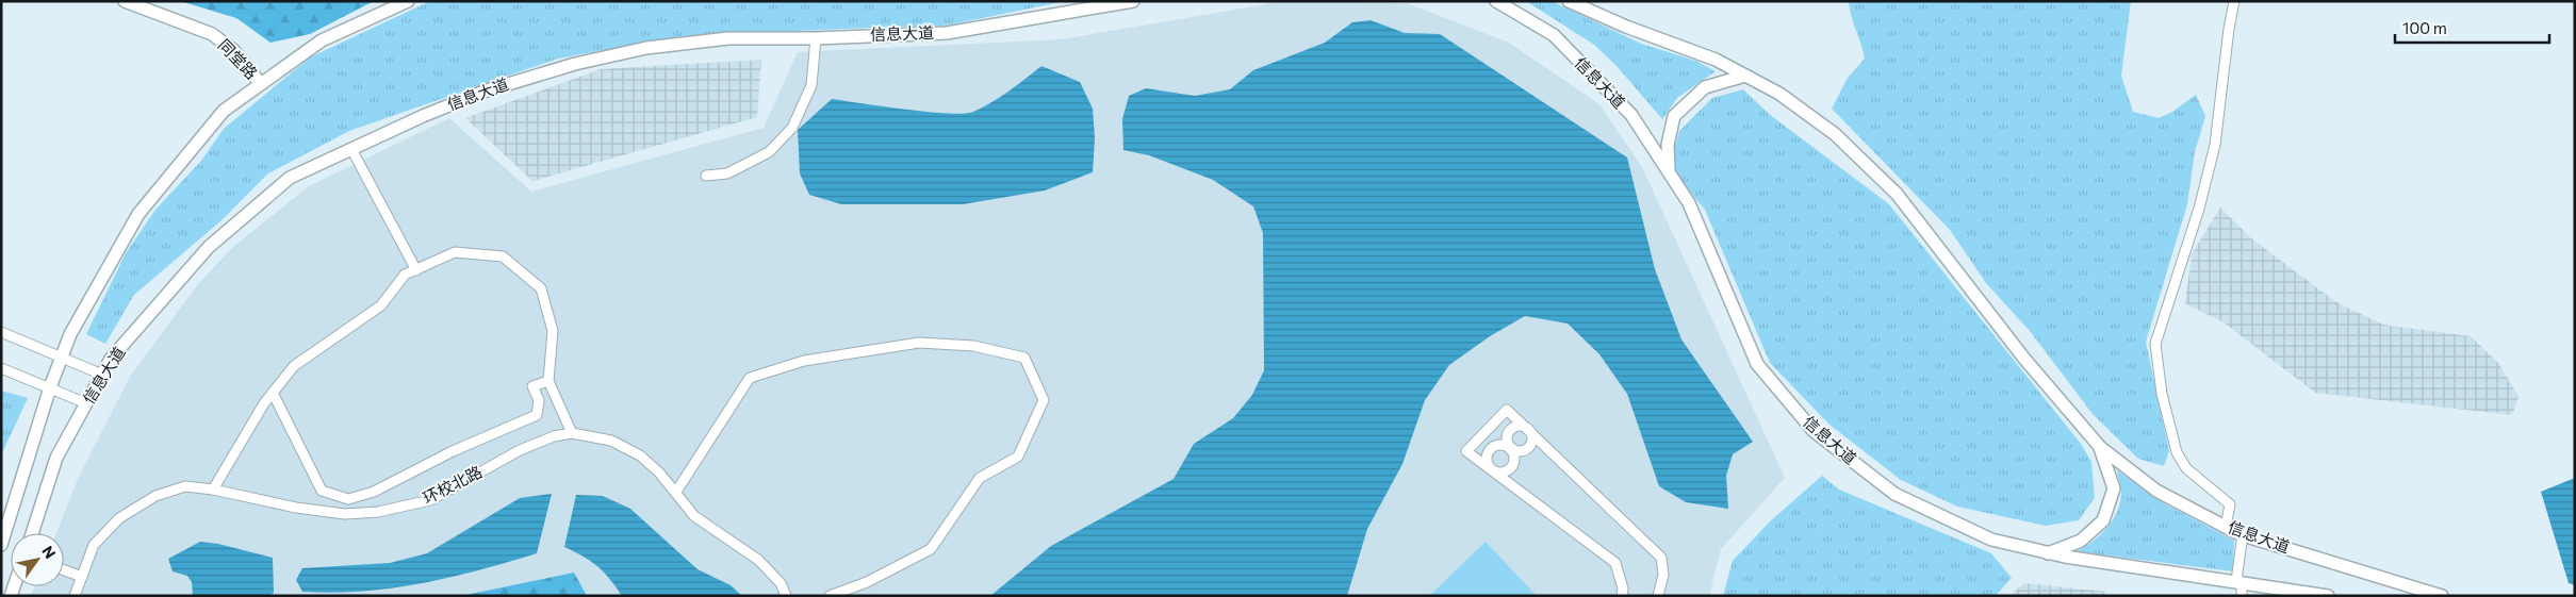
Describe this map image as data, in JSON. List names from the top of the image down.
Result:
{
  "streets": {
    "main road": ["信息大道", "同堂路"],
    "street": ["环校北路"]
  },
  "scale_bar": "100 m",
  "north": "top right"
}
